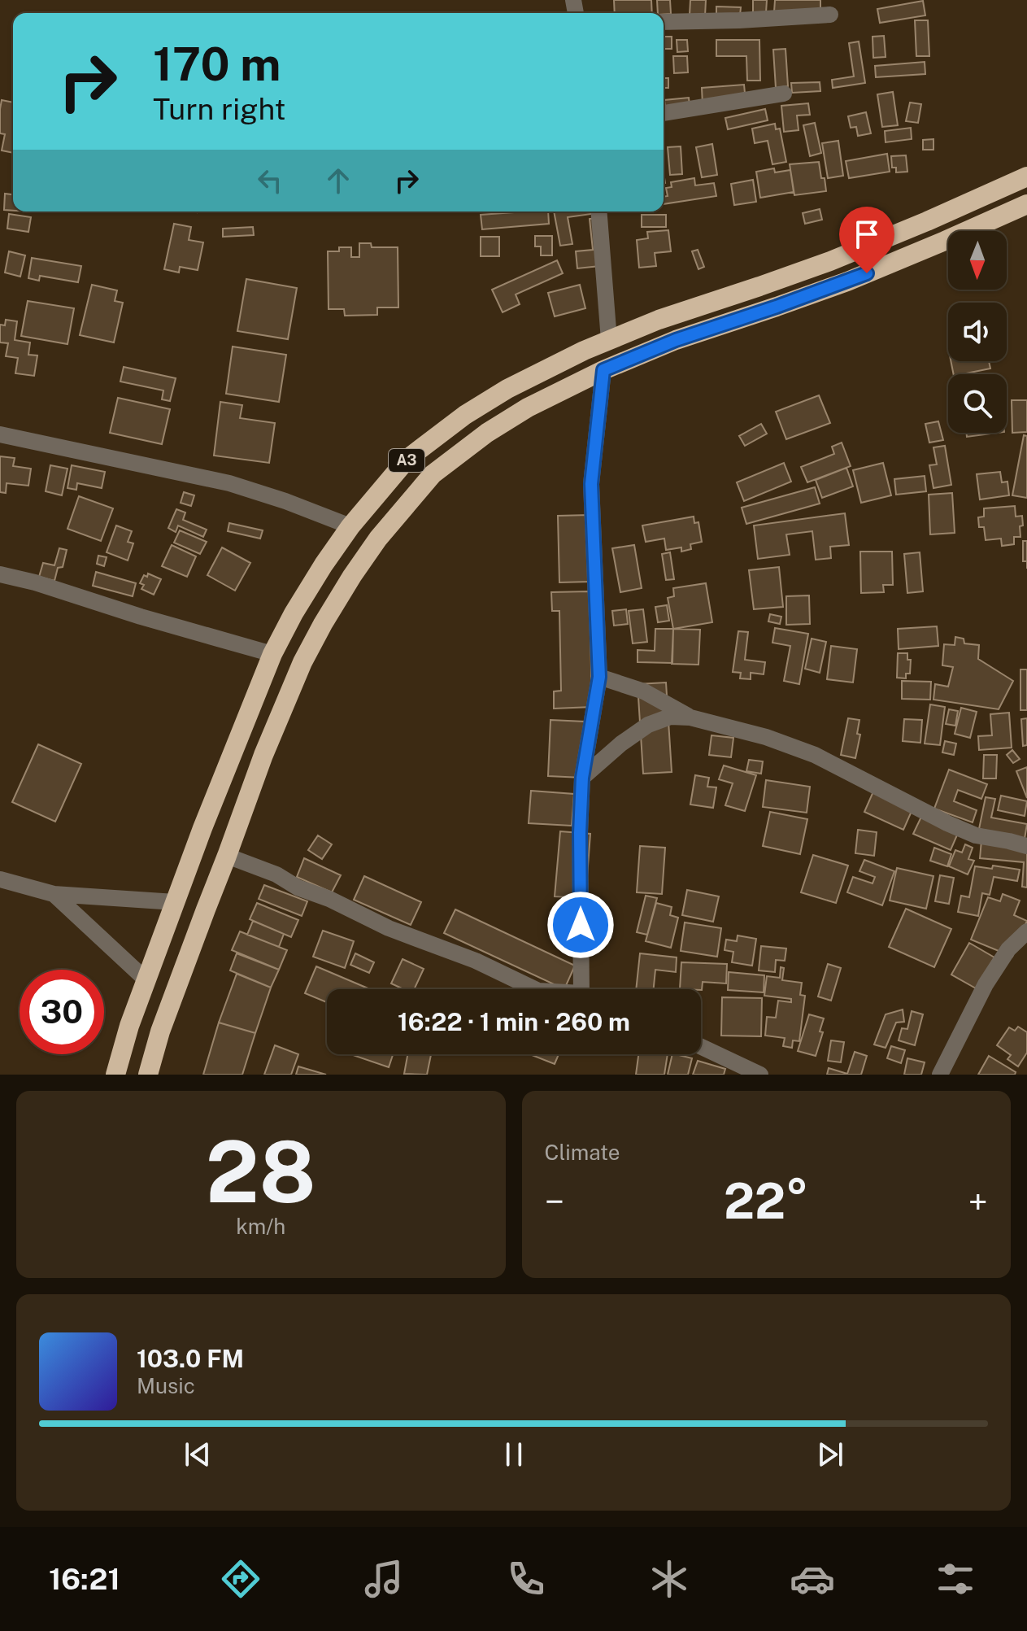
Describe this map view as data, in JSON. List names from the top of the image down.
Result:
{
  "streets": {
    "highway": ["A3"]
  },
  "north": "bottom",
  "page": {
    "turn": ["170 m", "Turn right"],
    "limit": "30",
    "trip": "16:22 · 1 min · 260 m",
    "tile": [
      ["28", "km/h"],
      "Climate"
    ],
    "heat": ["−", "22°", "+"],
    "song": ["103.0 FM", "Music"],
    "tabs": "16:21"
  }
}
